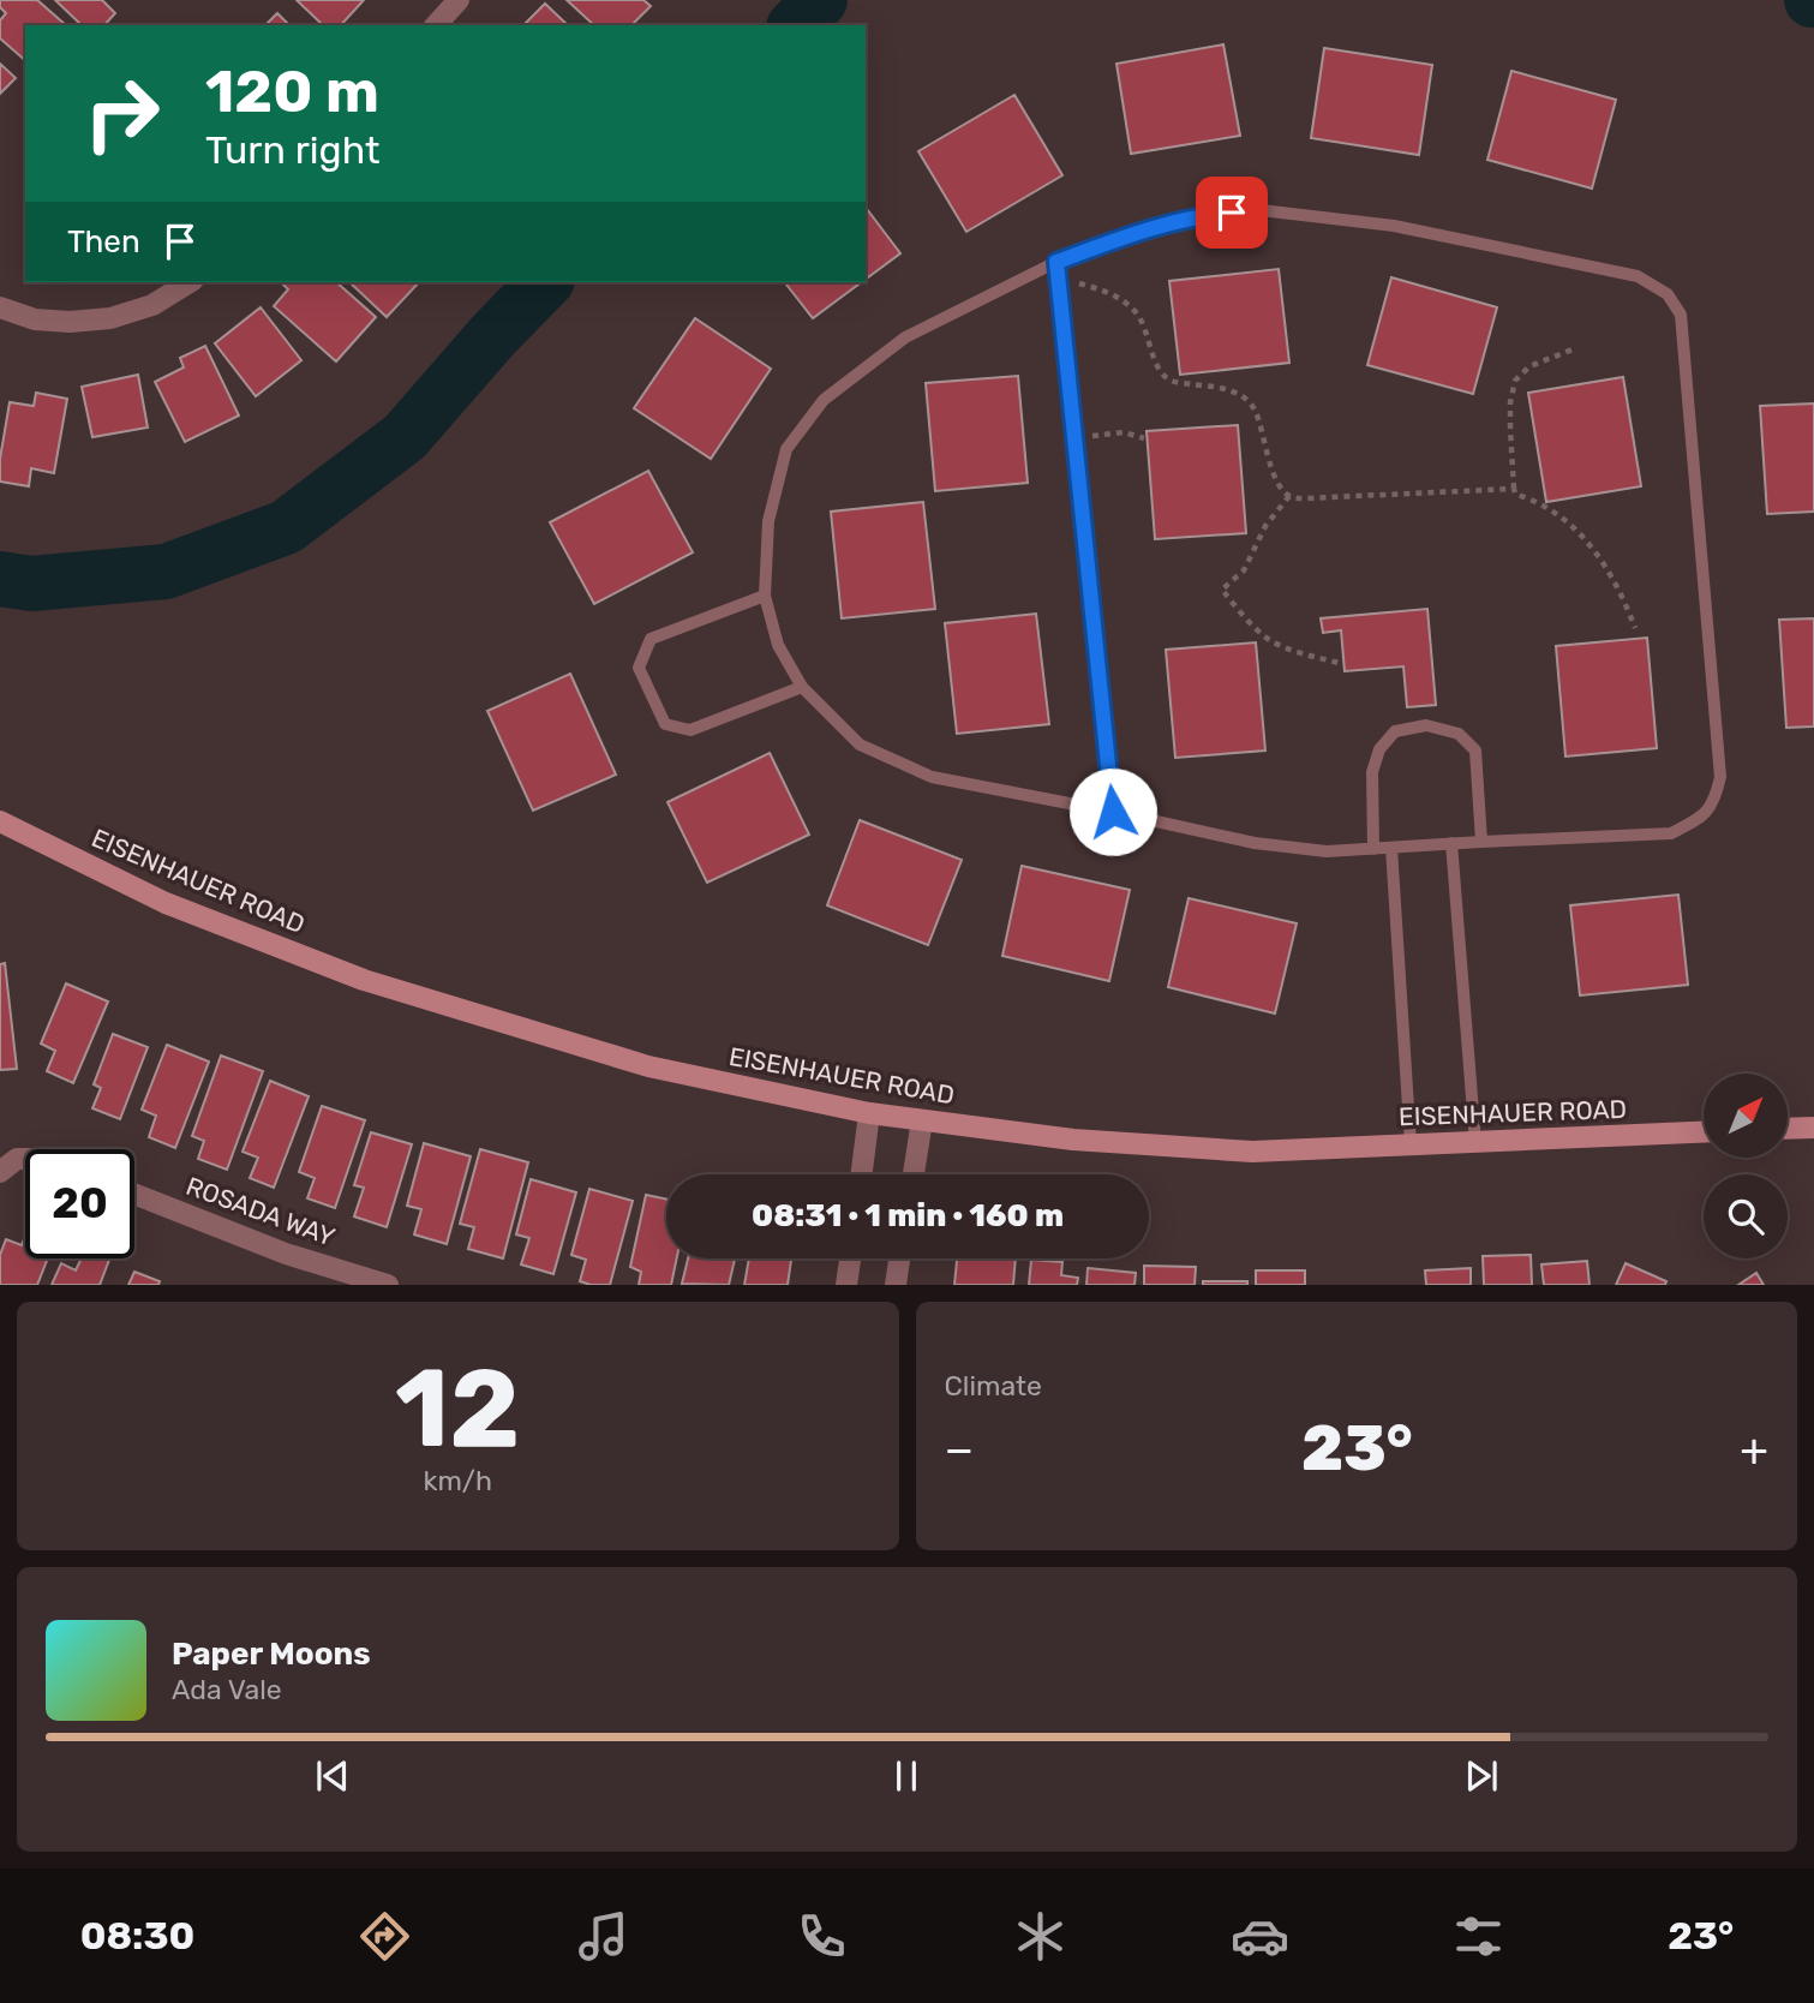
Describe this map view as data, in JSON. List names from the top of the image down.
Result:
{
  "streets": {
    "main road": ["EISENHAUER ROAD"],
    "street": ["ROSADA WAY"]
  },
  "north": "top right",
  "page": {
    "turn": ["120 m", "Turn right"],
    "then": "Then",
    "limit": "20",
    "trip": "08:31 · 1 min · 160 m",
    "tile": [
      ["12", "km/h"],
      "Climate"
    ],
    "heat": ["−", "23°", "+"],
    "song": ["Paper Moons", "Ada Vale"],
    "tabs": ["08:30", "23°"]
  }
}
